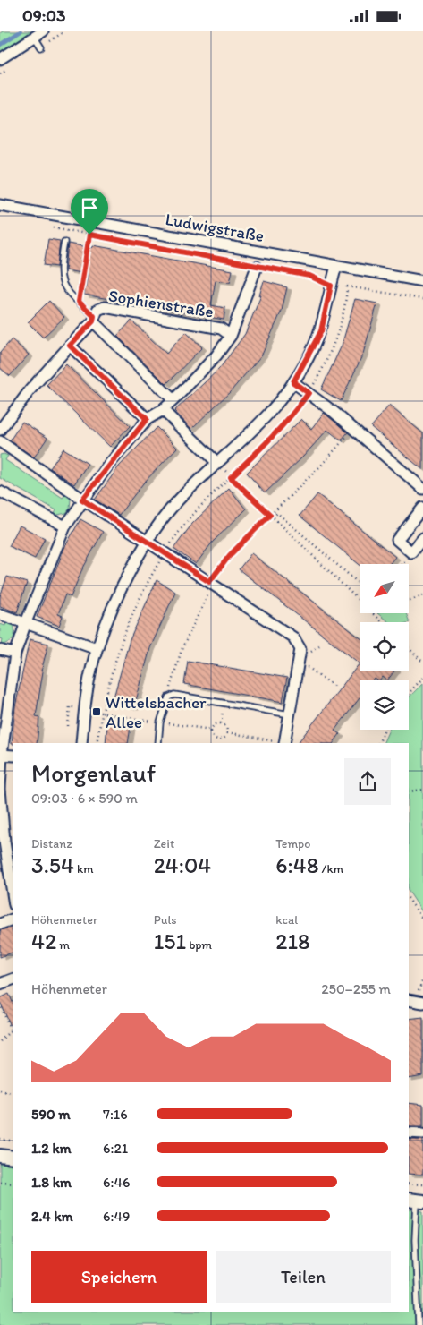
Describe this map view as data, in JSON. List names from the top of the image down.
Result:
{
  "streets": {
    "street": ["Ludwigstraße", "Sophienstraße"]
  },
  "places": {
    "transit": ["Wittelsbacher Allee"]
  },
  "north": "bottom left",
  "page": {
    "status": "09:03",
    "heading": ["Morgenlauf", "09:03 · 6 × 590 m"],
    "stats": [
      ["Distanz", "3.54 km"],
      ["Zeit", "24:04"],
      ["Tempo", "6:48 /km"],
      ["Höhenmeter", "42 m"],
      ["Puls", "151 bpm"],
      ["kcal", "218"]
    ],
    "chart": ["Höhenmeter", "250–255 m"],
    "list": [
      {
        "name": "590 m",
        "note": "7:16"
      },
      {
        "name": "1.2 km",
        "note": "6:21"
      },
      {
        "name": "1.8 km",
        "note": "6:46"
      },
      {
        "name": "2.4 km",
        "note": "6:49"
      }
    ],
    "buttons": ["Speichern", "Teilen"]
  }
}
